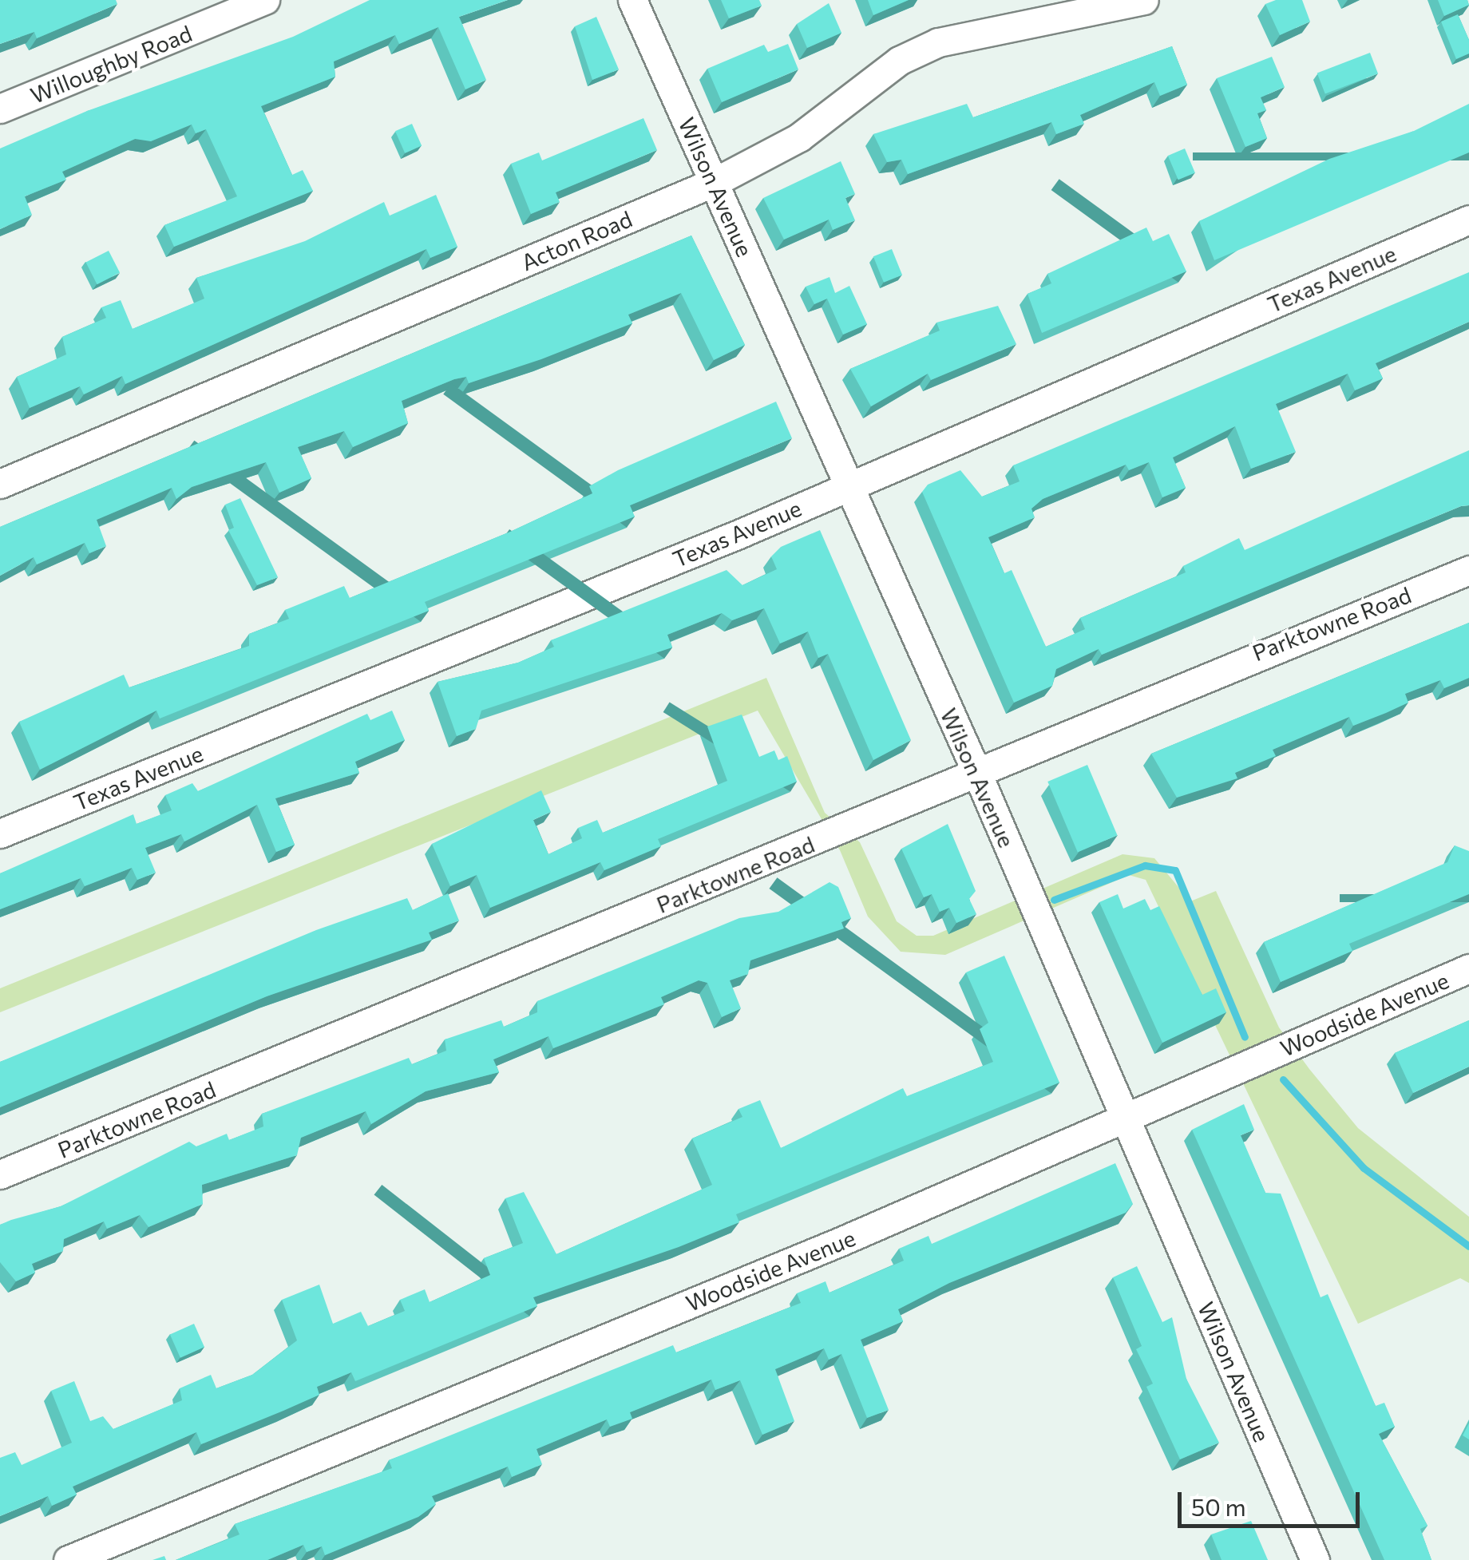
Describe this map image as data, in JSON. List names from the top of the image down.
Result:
{
  "streets": {
    "street": [
      "Willoughby Road",
      "Wilson Avenue",
      "Acton Road",
      "Texas Avenue",
      "Parktowne Road",
      "Woodside Avenue"
    ]
  },
  "crossings": [
    ["Wilson Avenue", "Acton Road"],
    ["Wilson Avenue", "Texas Avenue"],
    ["Wilson Avenue", "Parktowne Road"],
    ["Wilson Avenue", "Woodside Avenue"]
  ],
  "scale_bar": "50 m"
}
